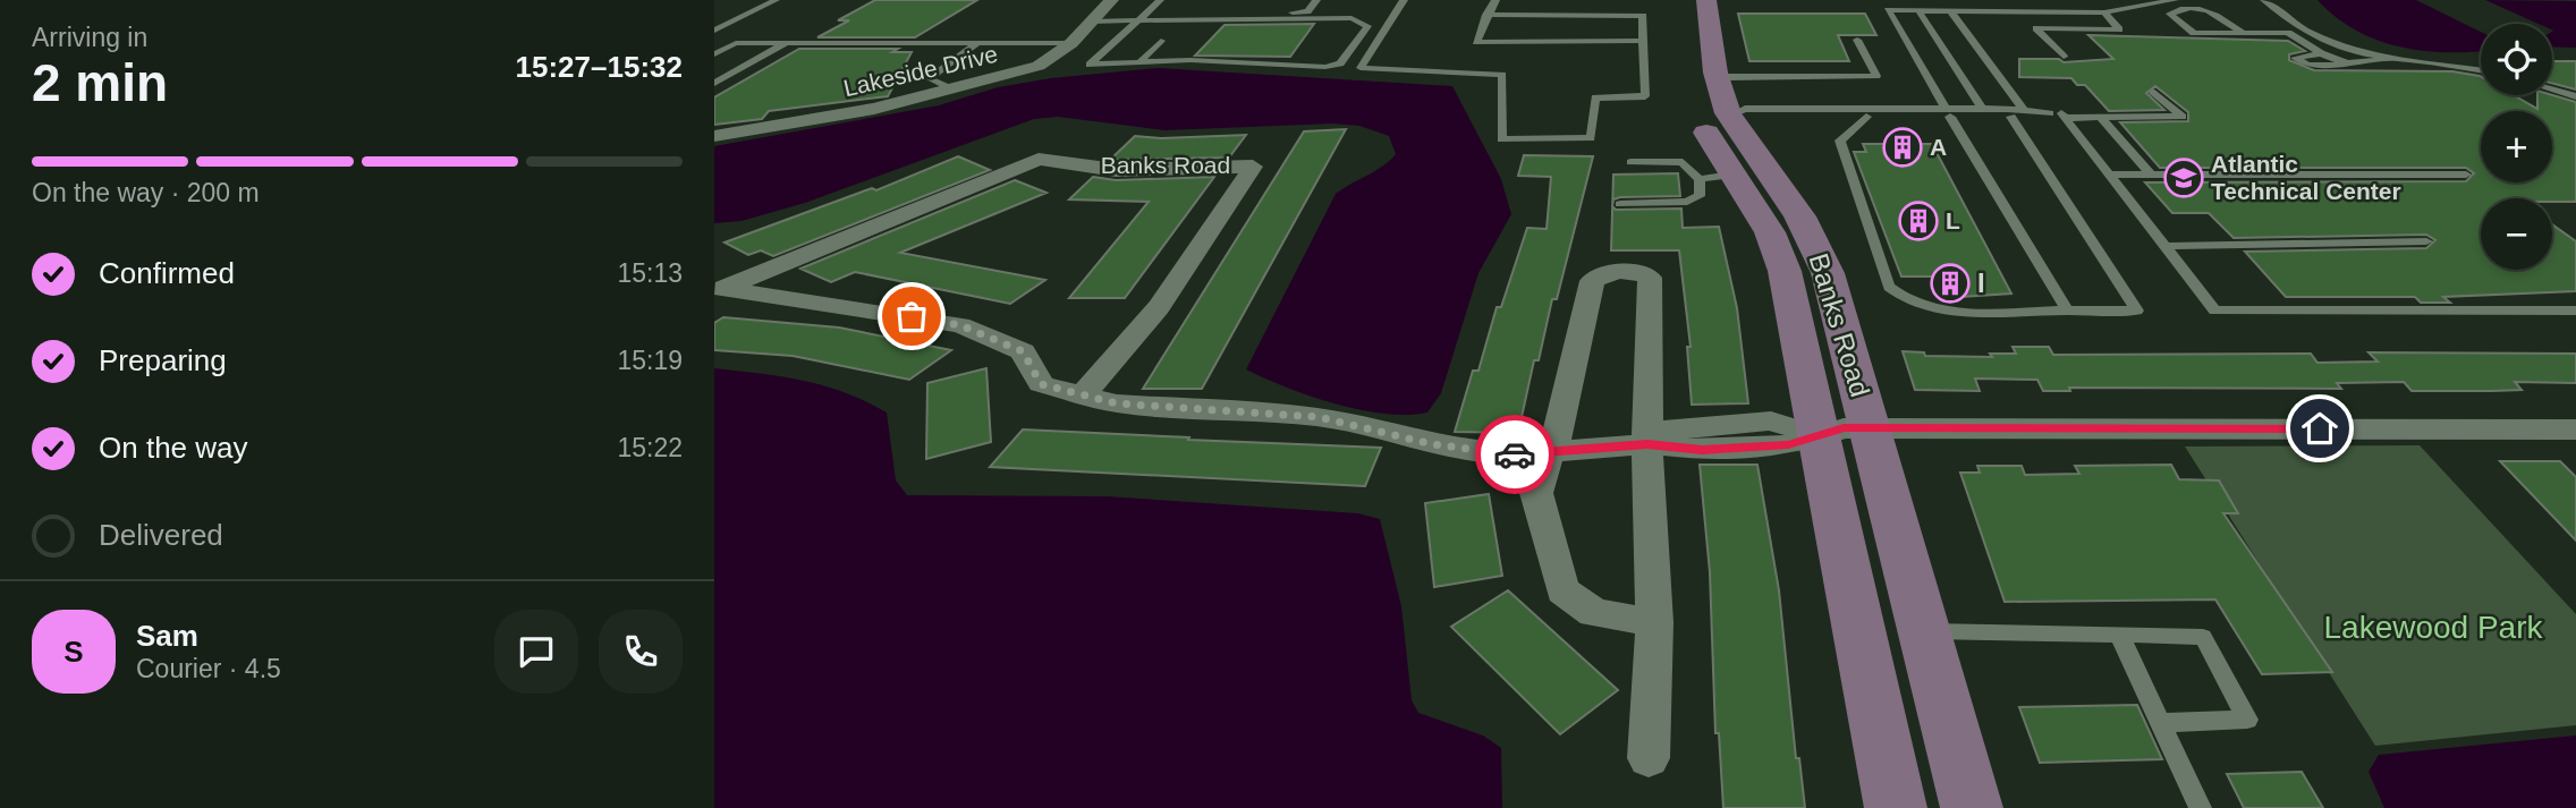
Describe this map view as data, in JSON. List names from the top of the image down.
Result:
{
  "streets": {
    "street": ["Lakeside Drive", "Banks Road"]
  },
  "parks": ["Lakewood Park"],
  "places": {
    "building": ["A", "L", "I"],
    "school or university": ["Atlantic Technical Center"]
  },
  "page": {
    "heading": ["2 min", "Arriving in", "15:27–15:32"],
    "panel": ["Sam", "Courier · 4.5"],
    "map_buttons": ["+", "−"],
    "bar": "On the way · 200 m",
    "list": [
      ["Confirmed", "15:13"],
      ["Preparing", "15:19"],
      ["On the way", "15:22"],
      "Delivered"
    ],
    "round": "S"
  }
}
